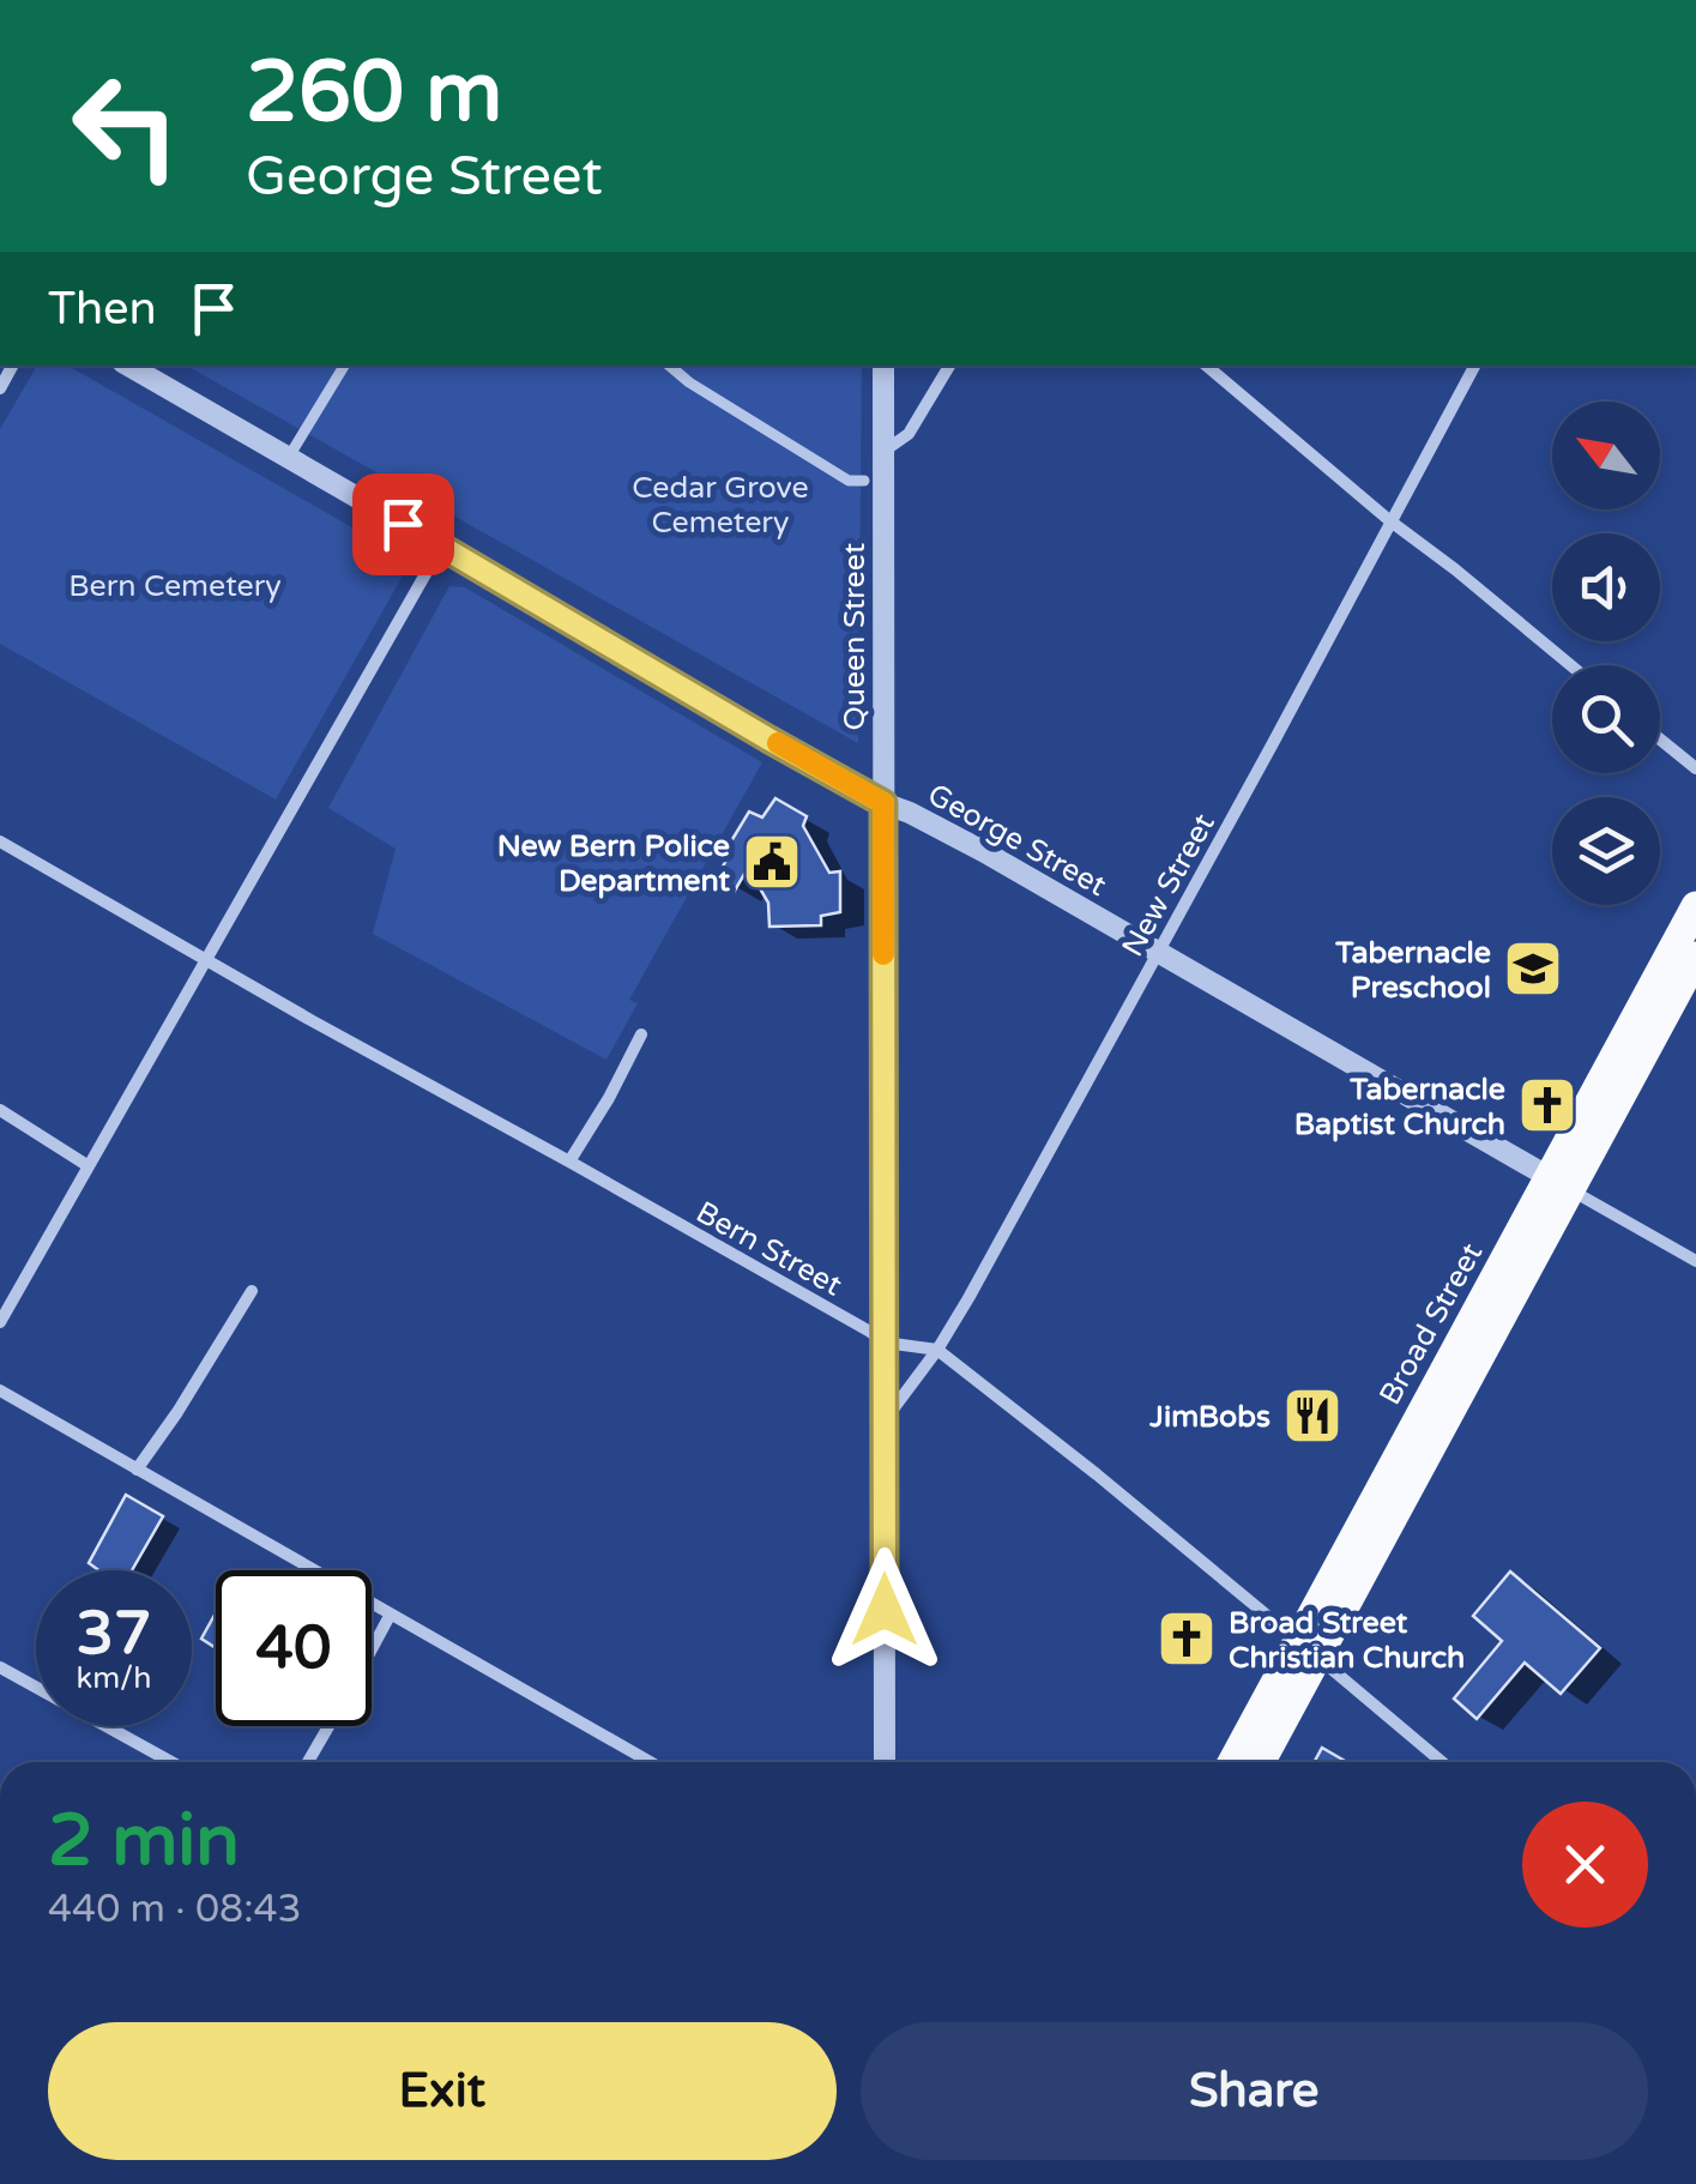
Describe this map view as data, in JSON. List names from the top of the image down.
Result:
{
  "streets": {
    "main road": ["Broad Street"],
    "street": [
      "Queen Street",
      "George Street",
      "New Street",
      "Bern Street"
    ]
  },
  "crossings": [
    ["Queen Street", "George Street"],
    ["Queen Street", "New Street"],
    ["Queen Street", "Bern Street"],
    ["George Street", "New Street"],
    ["George Street", "Broad Street"],
    ["New Street", "Bern Street"]
  ],
  "parks": ["Cedar Grove Cemetery", "Bern Cemetery"],
  "places": {
    "public building": ["New Bern Police Department"],
    "school or university": ["Tabernacle Preschool"],
    "church": ["Tabernacle Baptist Church", "Broad Street Christian Church"],
    "restaurant": ["JimBobs"]
  },
  "north": "top left",
  "page": {
    "turn": ["260 m", "George Street"],
    "then": "Then",
    "speed": "37 km/h",
    "limit": "40",
    "heading": ["2 min", "440 m · 08:43"],
    "buttons": ["Exit", "Share"]
  }
}
